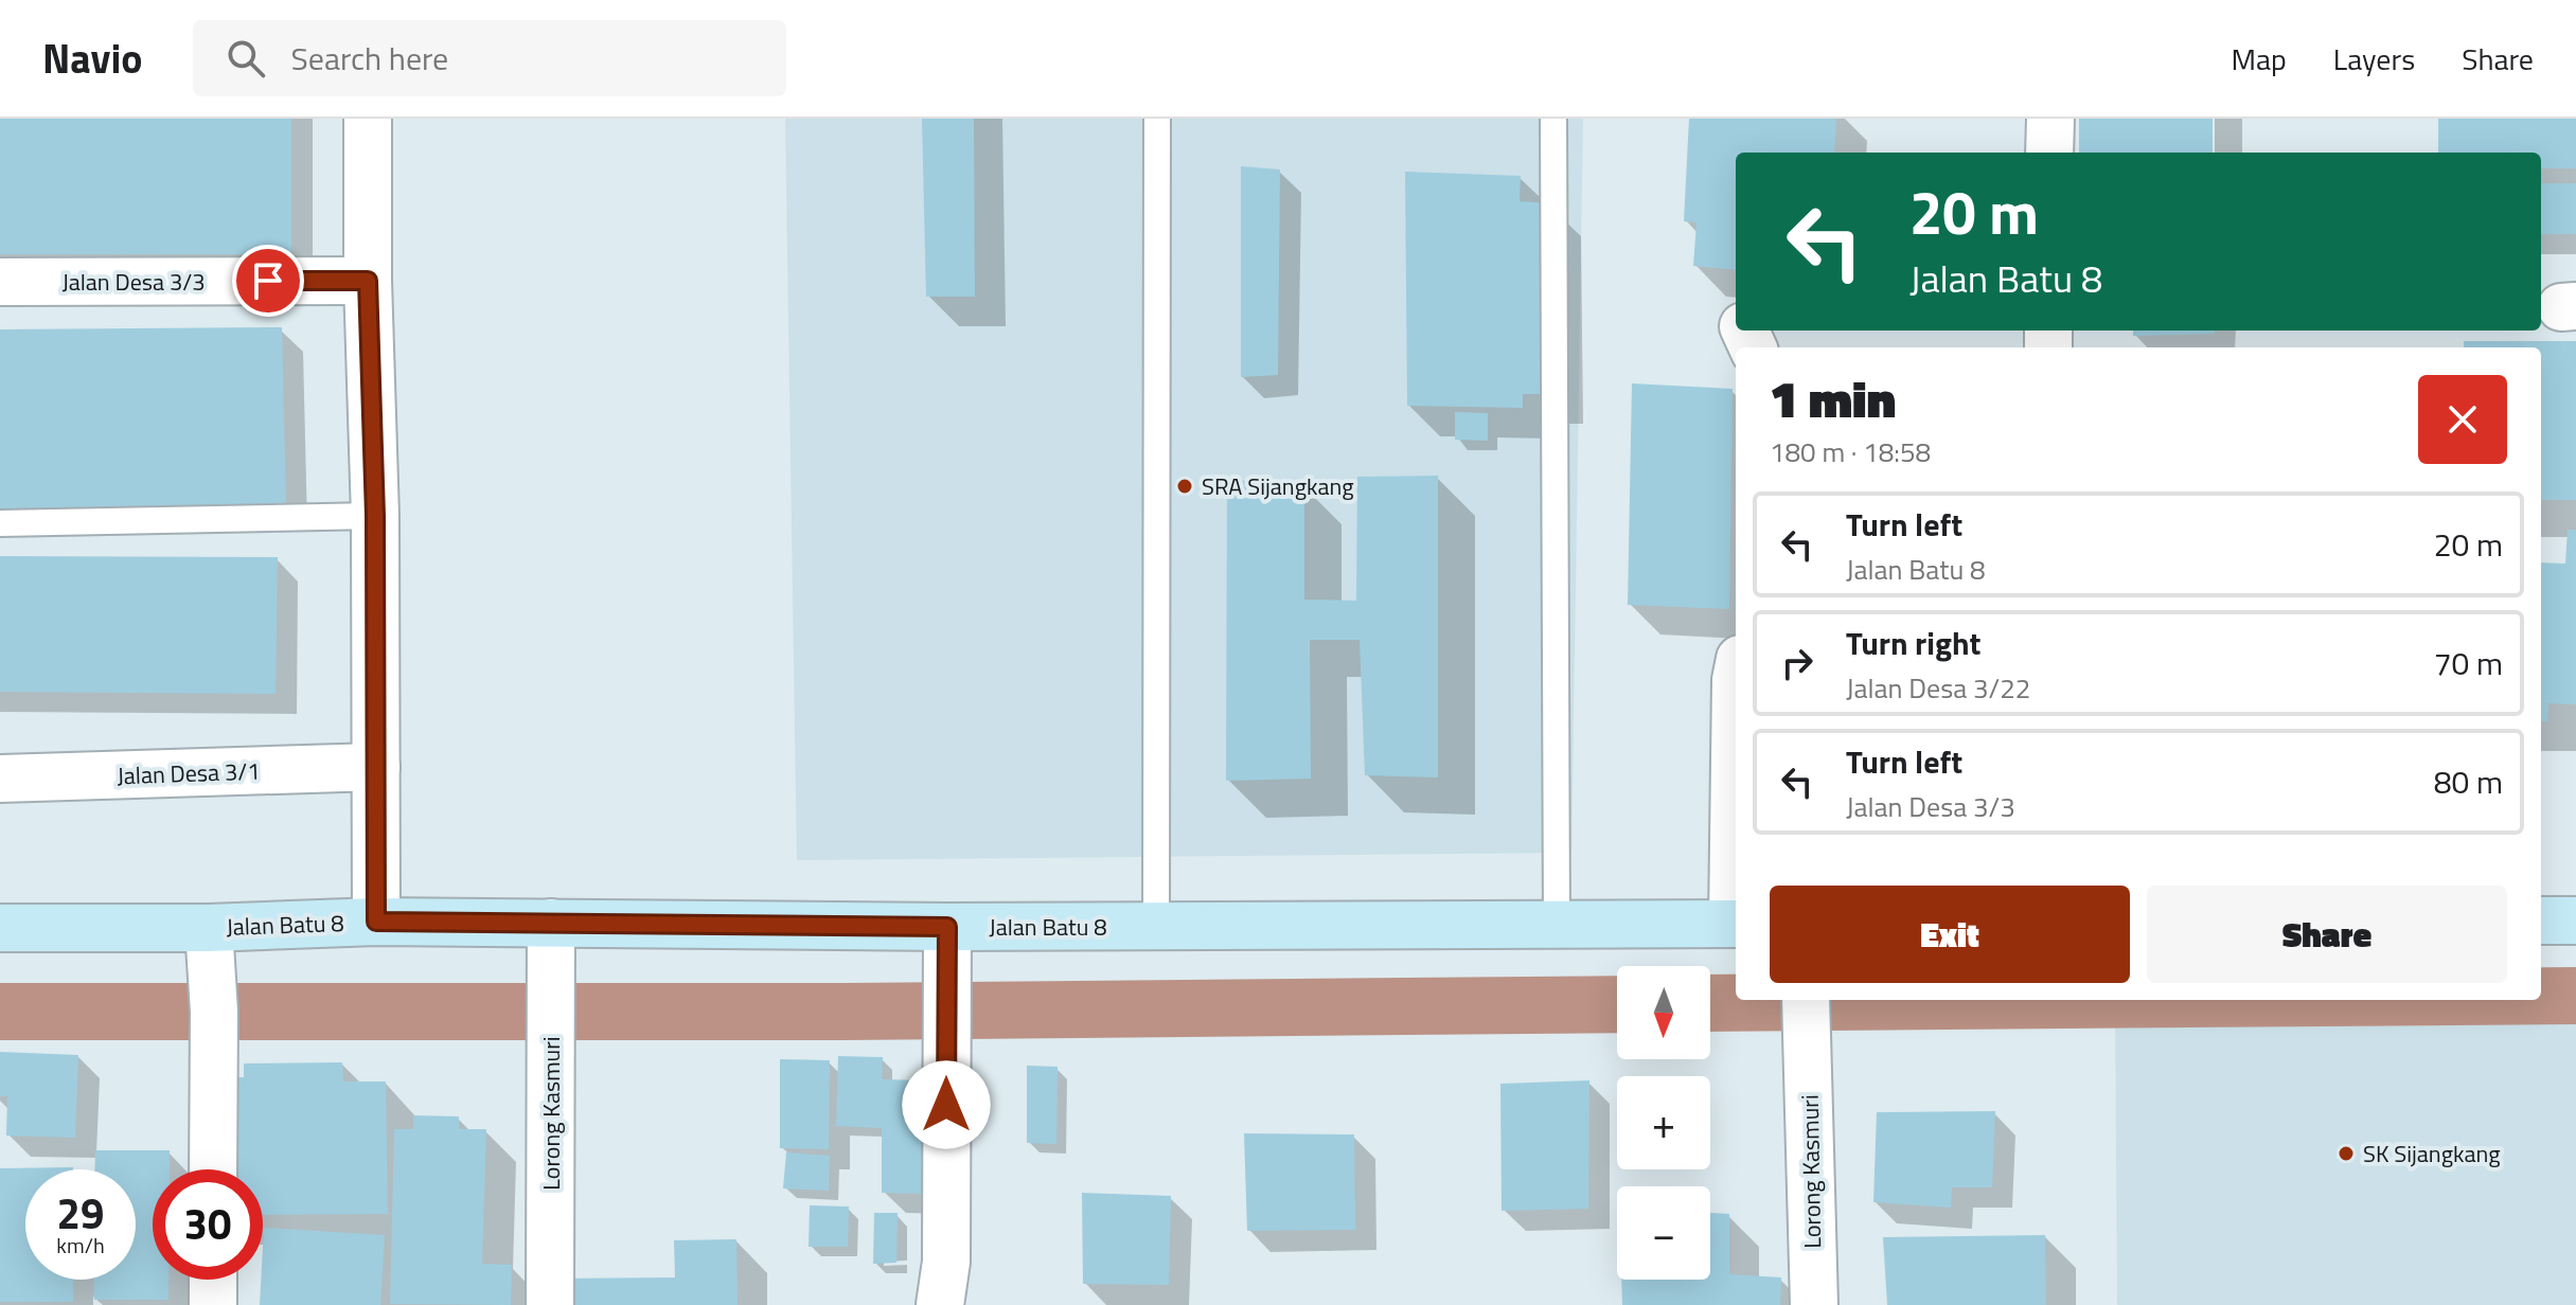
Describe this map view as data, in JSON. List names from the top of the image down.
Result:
{
  "streets": {
    "street": [
      "Jalan Desa 3/3",
      "Jalan Desa 3/1",
      "Jalan Batu 8",
      "Lorong Kasmuri"
    ]
  },
  "crossings": [
    ["Jalan Batu 8", "Lorong Kasmuri"]
  ],
  "places": ["SRA Sijangkang", "SK Sijangkang"],
  "north": "bottom",
  "page": {
    "header": "Navio",
    "search": "Search here",
    "nav": ["Map", "Layers", "Share"],
    "turn": ["20 m", "Jalan Batu 8"],
    "heading": ["1 min", "180 m · 18:58"],
    "list": [
      {
        "name": "Turn left",
        "note": "Jalan Batu 8",
        "value": "20 m"
      },
      {
        "name": "Turn right",
        "note": "Jalan Desa 3/22",
        "value": "70 m"
      },
      {
        "name": "Turn left",
        "note": "Jalan Desa 3/3",
        "value": "80 m"
      }
    ],
    "buttons": ["Exit", "Share"],
    "map_buttons": ["+", "−"],
    "speed": "29 km/h",
    "limit": "30"
  }
}
